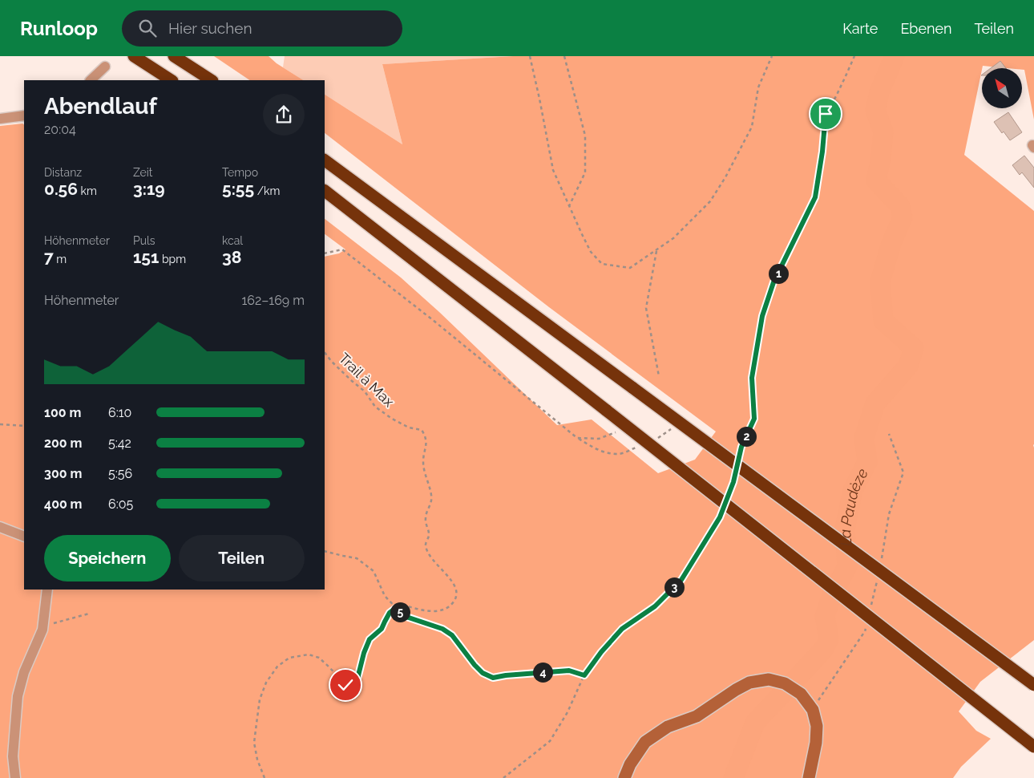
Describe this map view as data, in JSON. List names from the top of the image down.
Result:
{
  "streets": {
    "path": ["Trail à Max"]
  },
  "water": ["La Paudèze"],
  "north": "top left",
  "page": {
    "header": "Runloop",
    "search": "Hier suchen",
    "nav": ["Karte", "Ebenen", "Teilen"],
    "heading": ["Abendlauf", "20:04"],
    "stats": [
      ["Distanz", "0.56 km"],
      ["Zeit", "3:19"],
      ["Tempo", "5:55 /km"],
      ["Höhenmeter", "7 m"],
      ["Puls", "151 bpm"],
      ["kcal", "38"]
    ],
    "pins": [
      "1",
      "2",
      "3",
      "5",
      "4"
    ],
    "chart": ["Höhenmeter", "162–169 m"],
    "list": [
      {
        "name": "100 m",
        "note": "6:10"
      },
      {
        "name": "200 m",
        "note": "5:42"
      },
      {
        "name": "300 m",
        "note": "5:56"
      },
      {
        "name": "400 m",
        "note": "6:05"
      }
    ],
    "buttons": ["Speichern", "Teilen"]
  }
}
